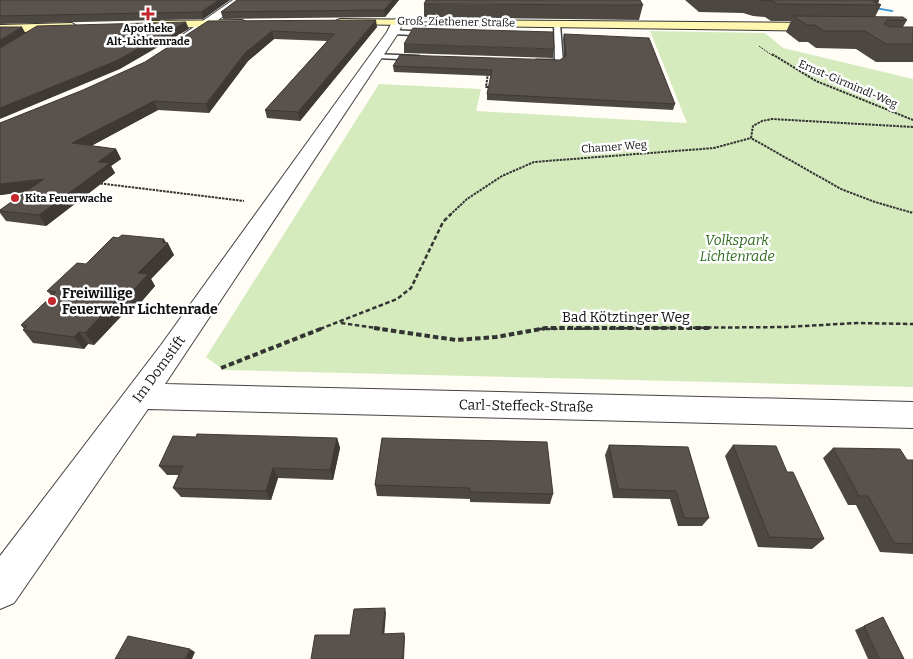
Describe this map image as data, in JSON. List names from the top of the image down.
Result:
{
  "streets": {
    "street": ["Groß-Ziethener Straße", "Im Domstift", "Carl-Steffeck-Straße"],
    "path": ["Ernst-Girmindl-Weg", "Chamer Weg", "Bad Kötztinger Weg"]
  },
  "crossings": [
    ["Groß-Ziethener Straße", "Im Domstift"],
    ["Chamer Weg", "Bad Kötztinger Weg"],
    ["Im Domstift", "Carl-Steffeck-Straße"]
  ],
  "parks": ["Volkspark Lichtenrade"],
  "places": {
    "health": ["Apotheke Alt-Lichtenrade"],
    "other": ["Kita Feuerwache", "Freiwillige Feuerwehr Lichtenrade"]
  }
}
